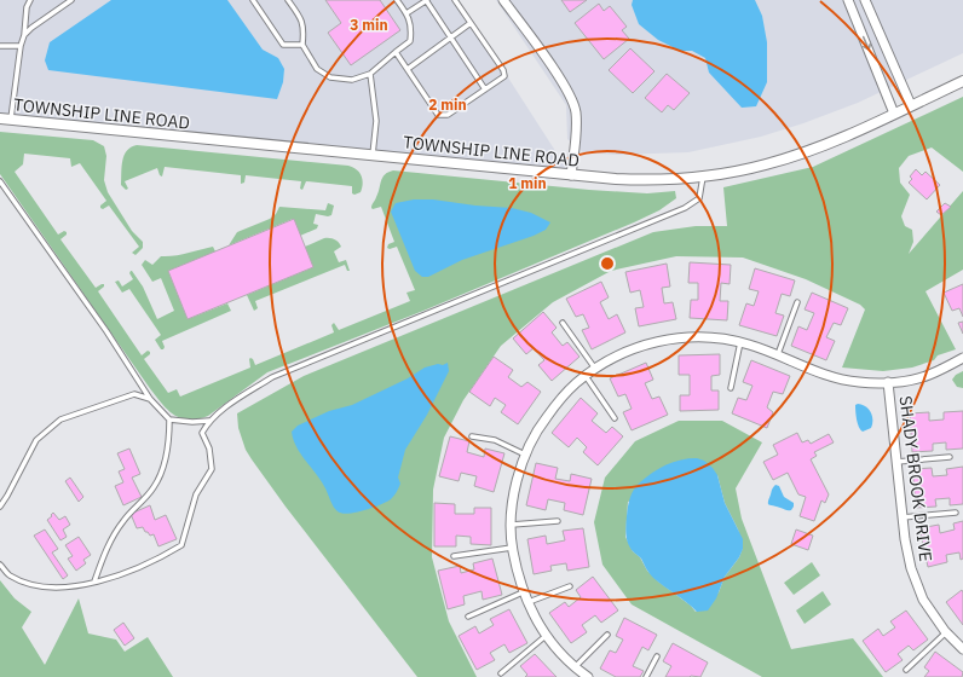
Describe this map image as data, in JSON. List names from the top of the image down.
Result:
{
  "streets": {
    "street": ["TOWNSHIP LINE ROAD", "SHADY BROOK DRIVE"]
  },
  "rings": ["3 min", "2 min", "1 min"]
}
